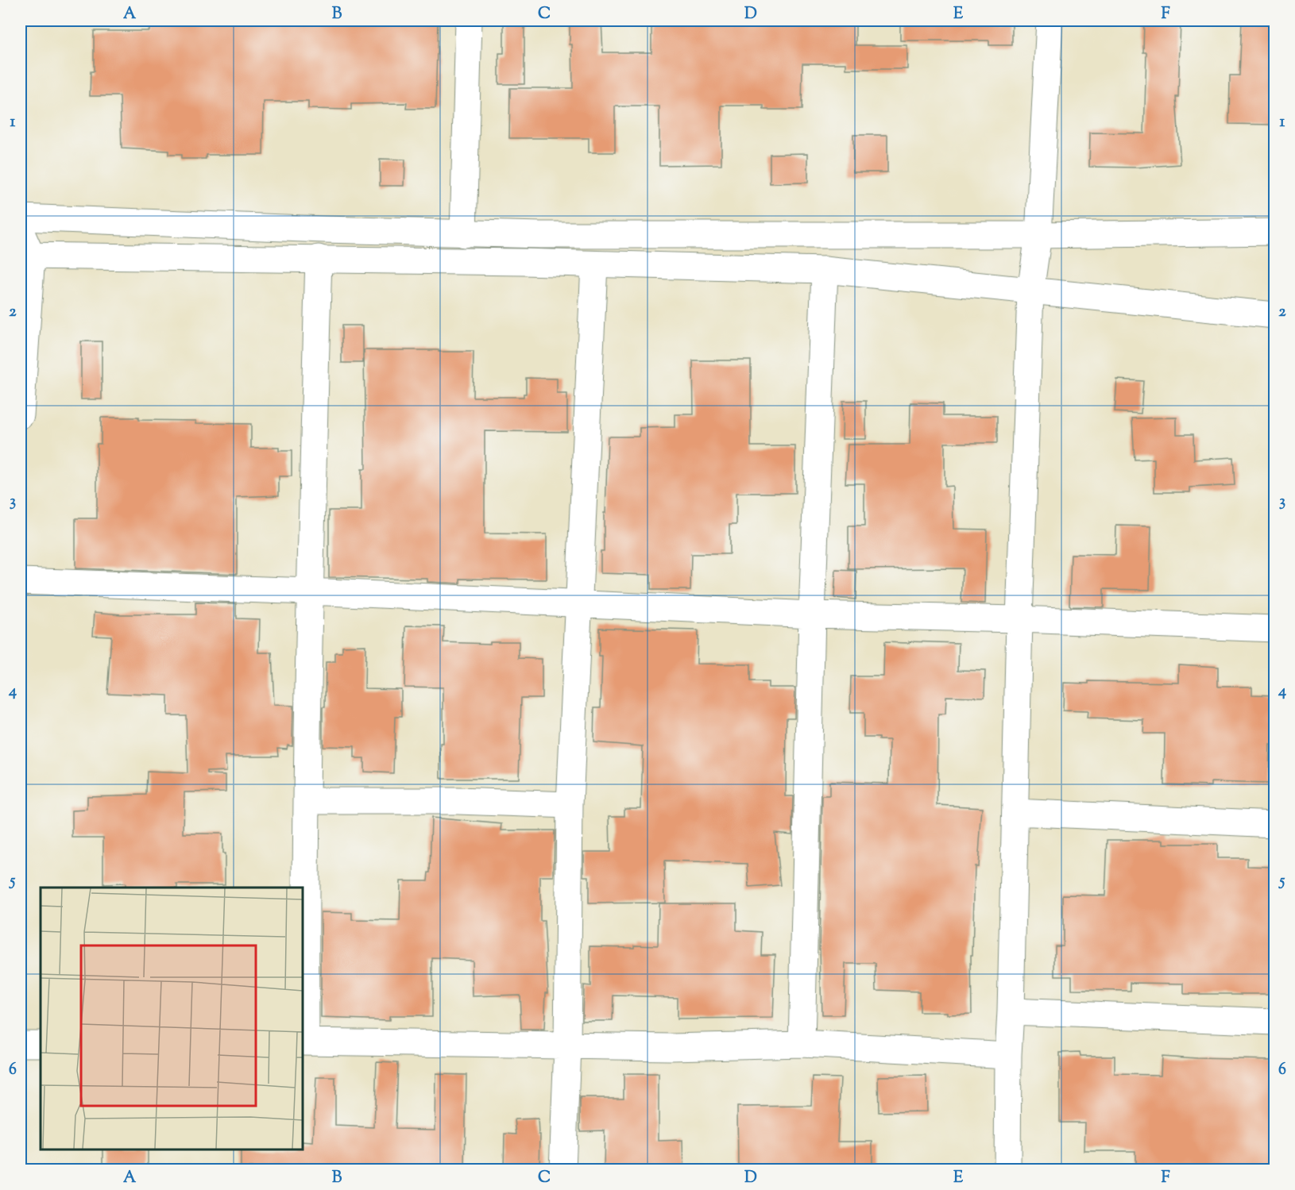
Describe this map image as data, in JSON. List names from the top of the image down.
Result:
{
  "grid": {
    "columns": [
      "A",
      "B",
      "C",
      "D",
      "E",
      "F"
    ],
    "rows": [
      "1",
      "2",
      "3",
      "4",
      "5",
      "6"
    ]
  }
}
